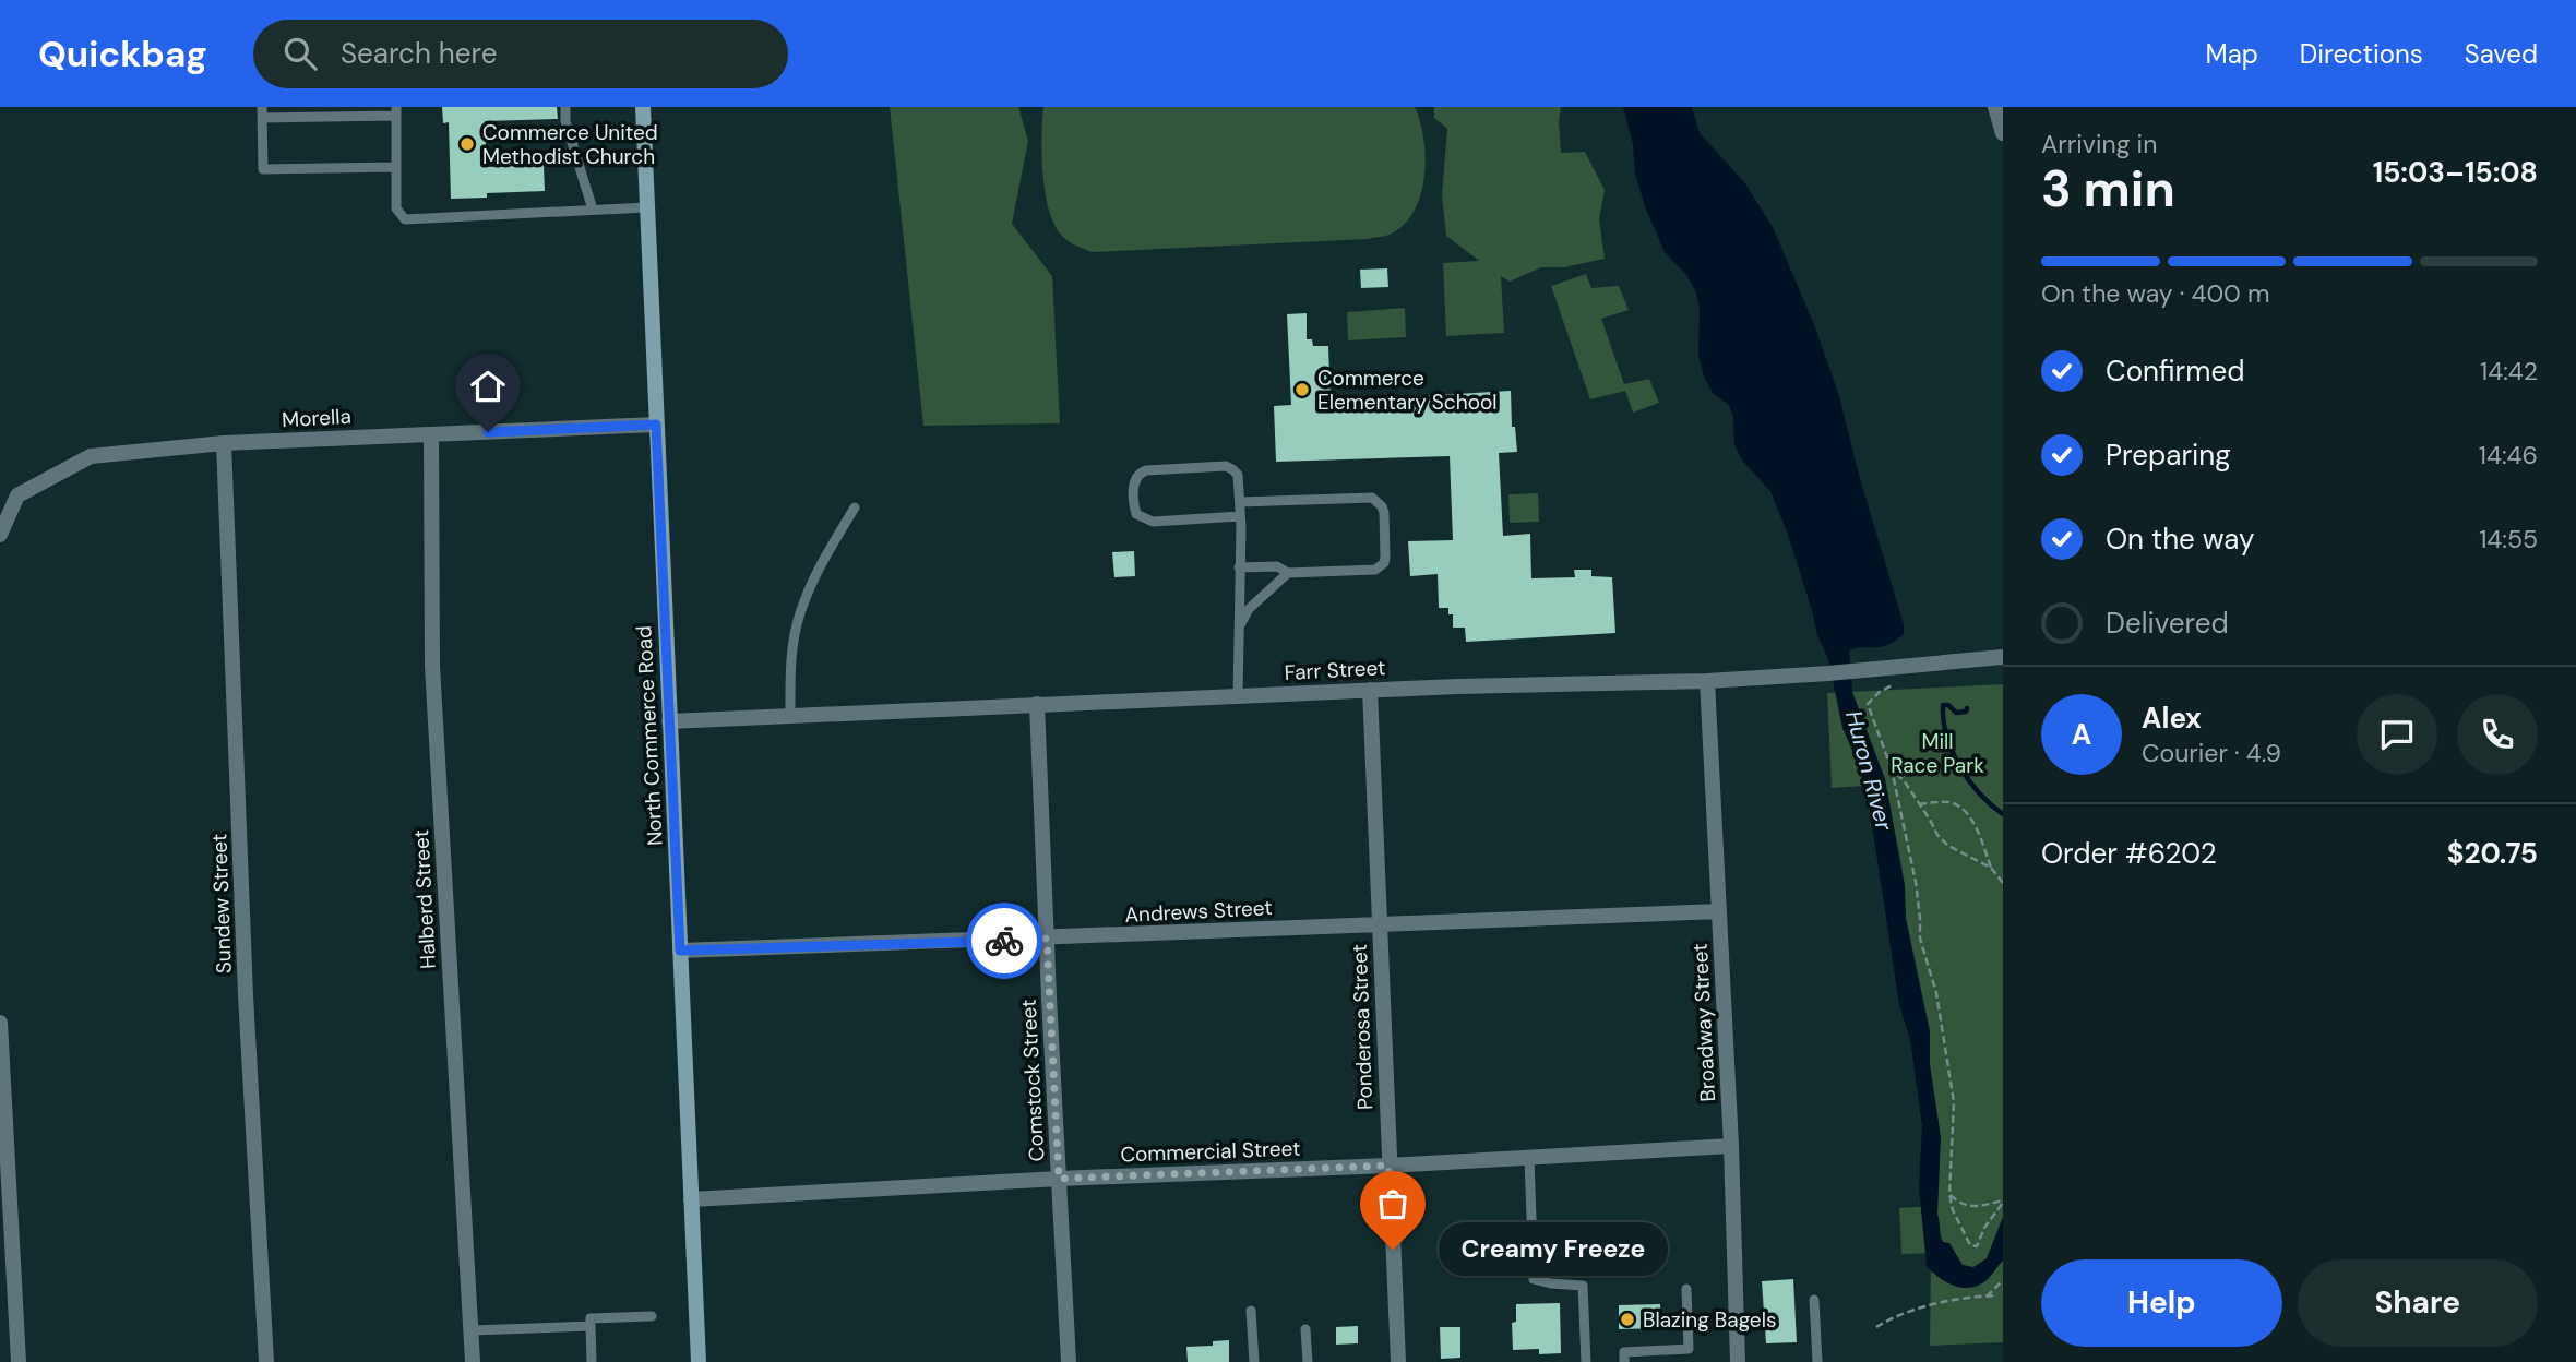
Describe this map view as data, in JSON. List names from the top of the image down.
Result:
{
  "streets": {
    "main road": ["North Commerce Road"],
    "street": [
      "Morella",
      "Farr Street",
      "Halberd Street",
      "Sundew Street",
      "Andrews Street",
      "Broadway Street",
      "Ponderosa Street",
      "Comstock Street",
      "Commercial Street"
    ]
  },
  "crossings": [
    ["Morella", "North Commerce Road"],
    ["Morella", "Halberd Street"],
    ["Morella", "Sundew Street"],
    ["Farr Street", "North Commerce Road"],
    ["Farr Street", "Broadway Street"],
    ["Farr Street", "Ponderosa Street"],
    ["Farr Street", "Comstock Street"],
    ["North Commerce Road", "Andrews Street"],
    ["North Commerce Road", "Commercial Street"],
    ["Andrews Street", "Broadway Street"],
    ["Andrews Street", "Ponderosa Street"],
    ["Andrews Street", "Comstock Street"],
    ["Broadway Street", "Commercial Street"],
    ["Ponderosa Street", "Commercial Street"],
    ["Comstock Street", "Commercial Street"]
  ],
  "water": ["Huron River"],
  "parks": ["Mill Race Park"],
  "places": [
    "Commerce United Methodist Church",
    "Commerce Elementary School",
    "Creamy Freeze",
    "Blazing Bagels"
  ],
  "page": {
    "header": "Quickbag",
    "search": "Search here",
    "nav": ["Map", "Directions", "Saved"],
    "heading": ["3 min", "Arriving in", "15:03–15:08"],
    "panel": [
      "Alex",
      "Courier · 4.9",
      "Order #6202",
      "$20.75"
    ],
    "bar": "On the way · 400 m",
    "list": [
      ["Confirmed", "14:42"],
      ["Preparing", "14:46"],
      ["On the way", "14:55"],
      "Delivered"
    ],
    "round": "A",
    "bubble": "Creamy Freeze",
    "buttons": ["Help", "Share"]
  }
}
